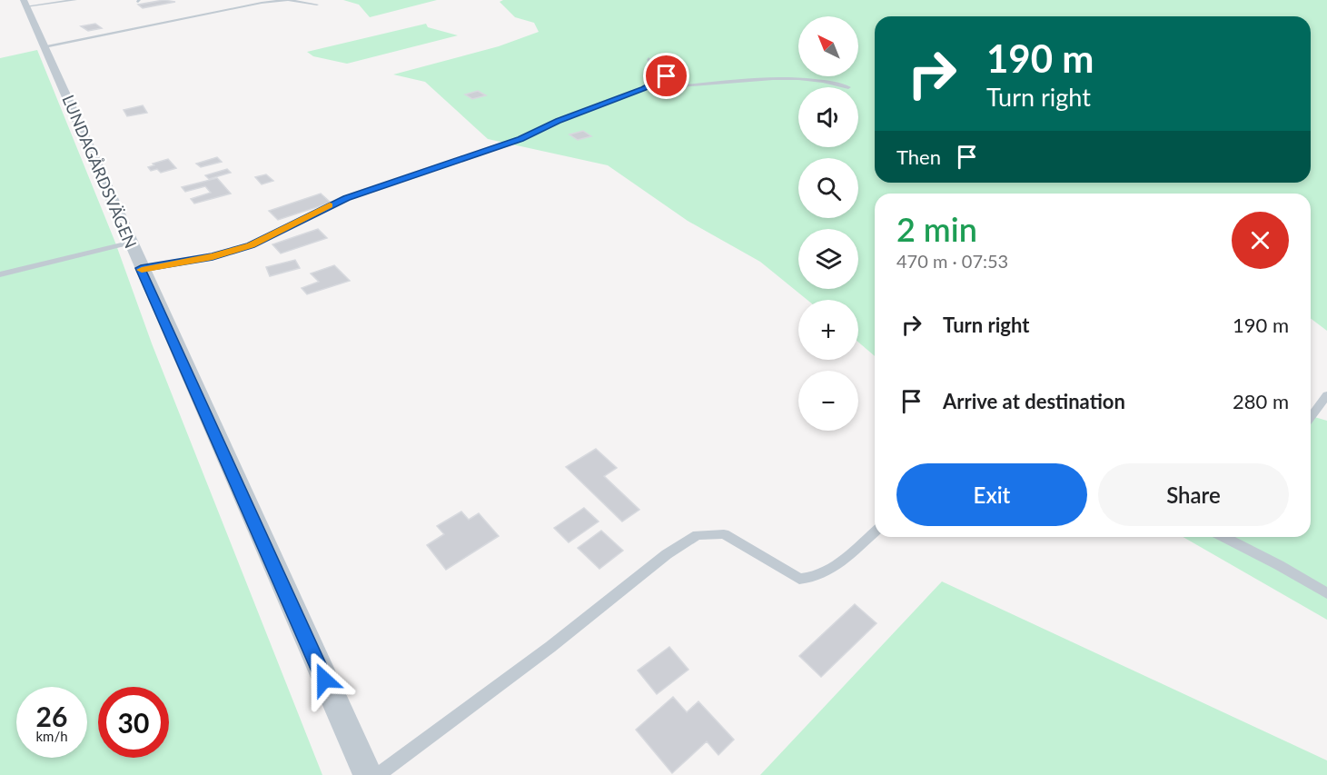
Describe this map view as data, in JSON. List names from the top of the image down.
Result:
{
  "streets": {
    "street": ["LUNDAGÅRDSVÄGEN"]
  },
  "north": "top left",
  "page": {
    "map_buttons": ["+", "−"],
    "turn": ["190 m", "Turn right"],
    "then": "Then",
    "heading": ["2 min", "470 m · 07:53"],
    "list": [
      {
        "name": "Turn right",
        "value": "190 m"
      },
      {
        "name": "Arrive at destination",
        "value": "280 m"
      }
    ],
    "buttons": ["Exit", "Share"],
    "speed": "26 km/h",
    "limit": "30"
  }
}
